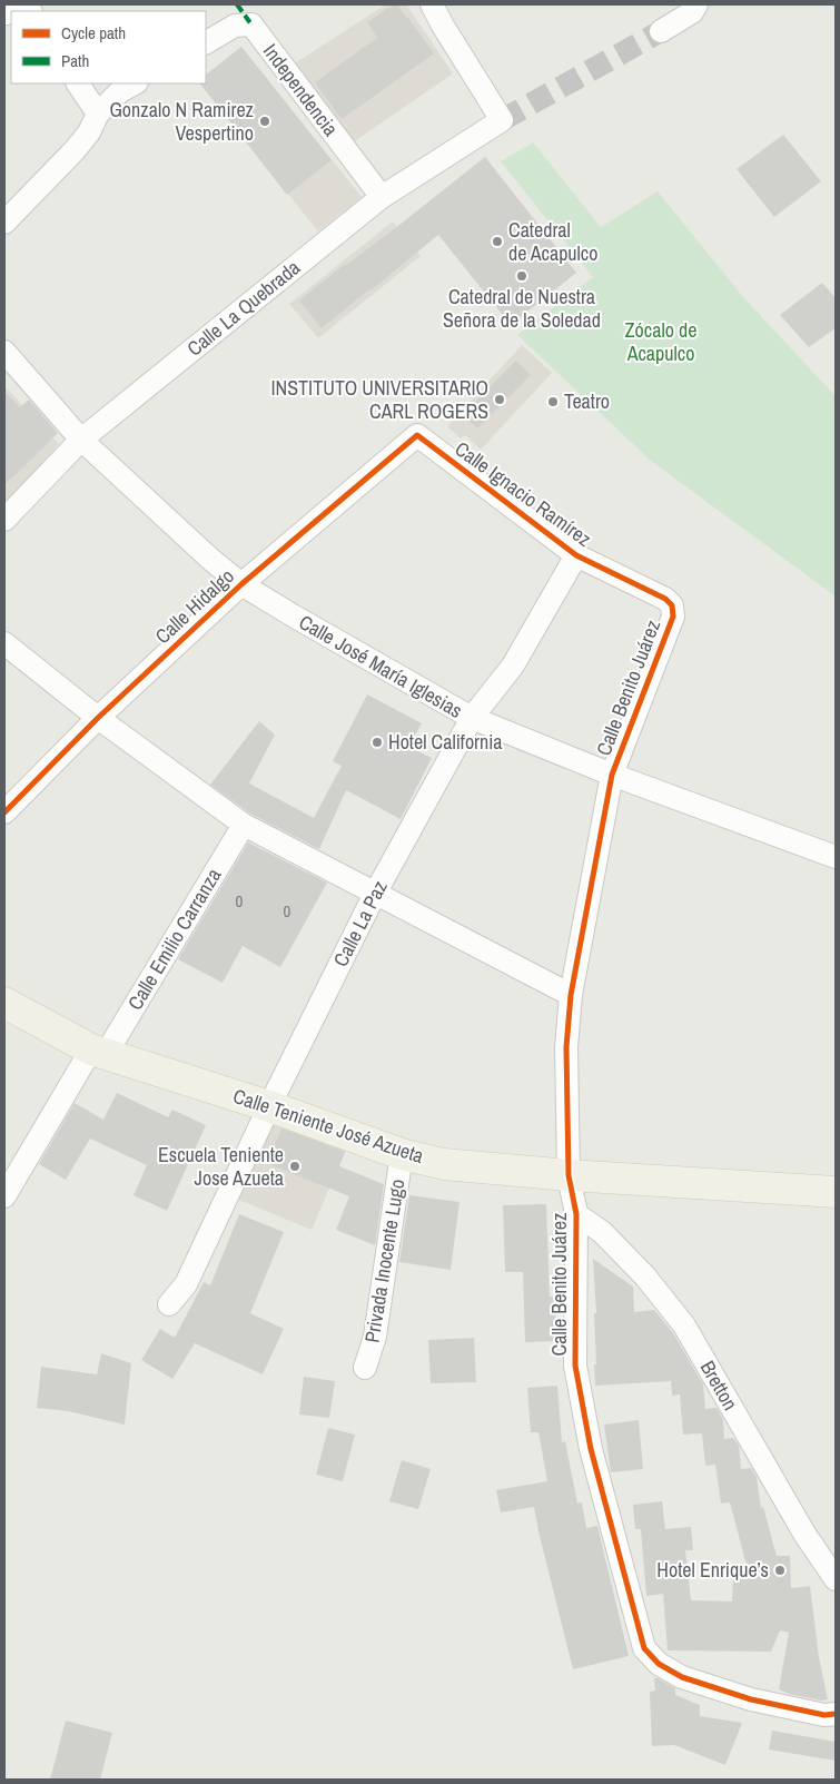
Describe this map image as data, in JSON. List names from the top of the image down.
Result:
{
  "streets": {
    "main road": ["Calle Teniente José Azueta"],
    "street": [
      "Independencia",
      "Calle La Quebrada",
      "Calle Ignacio Ramírez",
      "Calle Hidalgo",
      "Calle José María Iglesias",
      "Calle Benito Juárez",
      "Calle La Paz",
      "Calle Emilio Carranza",
      "Privada Inocente Lugo",
      "Bretton"
    ]
  },
  "crossings": [
    ["Independencia", "Calle La Quebrada"],
    ["Calle La Quebrada", "Calle José María Iglesias"],
    ["Calle Ignacio Ramírez", "Calle Hidalgo"],
    ["Calle Ignacio Ramírez", "Calle Benito Juárez"],
    ["Calle Ignacio Ramírez", "Calle La Paz"],
    ["Calle Hidalgo", "Calle José María Iglesias"],
    ["Calle José María Iglesias", "Calle Benito Juárez"],
    ["Calle José María Iglesias", "Calle La Paz"],
    ["Calle Benito Juárez", "Calle Teniente José Azueta"],
    ["Calle Benito Juárez", "Bretton"],
    ["Calle La Paz", "Calle Teniente José Azueta"],
    ["Calle Emilio Carranza", "Calle Teniente José Azueta"],
    ["Calle Teniente José Azueta", "Privada Inocente Lugo"]
  ],
  "parks": ["Zócalo de Acapulco"],
  "places": [
    "Gonzalo N Ramirez Vespertino",
    "Catedral de Acapulco",
    "Catedral de Nuestra Señora de la Soledad",
    "INSTITUTO UNIVERSITARIO CARL ROGERS",
    "Teatro",
    "Hotel California",
    "Escuela Teniente Jose Azueta",
    "Hotel Enrique’s"
  ],
  "house_numbers": ["0", "0"],
  "legend": ["Cycle path", "Path"]
}
